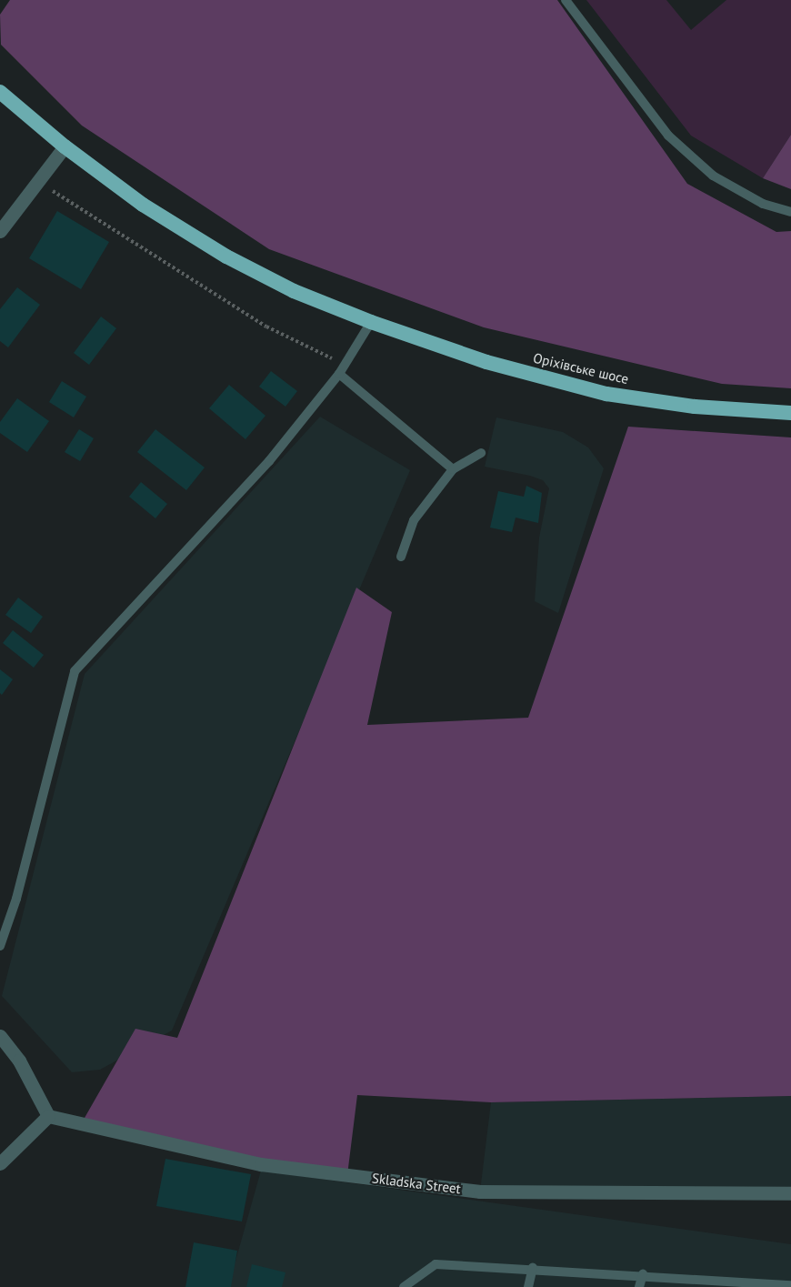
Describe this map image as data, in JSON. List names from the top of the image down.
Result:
{
  "streets": {
    "highway": ["Оріхівське шосе"],
    "street": ["Skladska Street"]
  }
}
